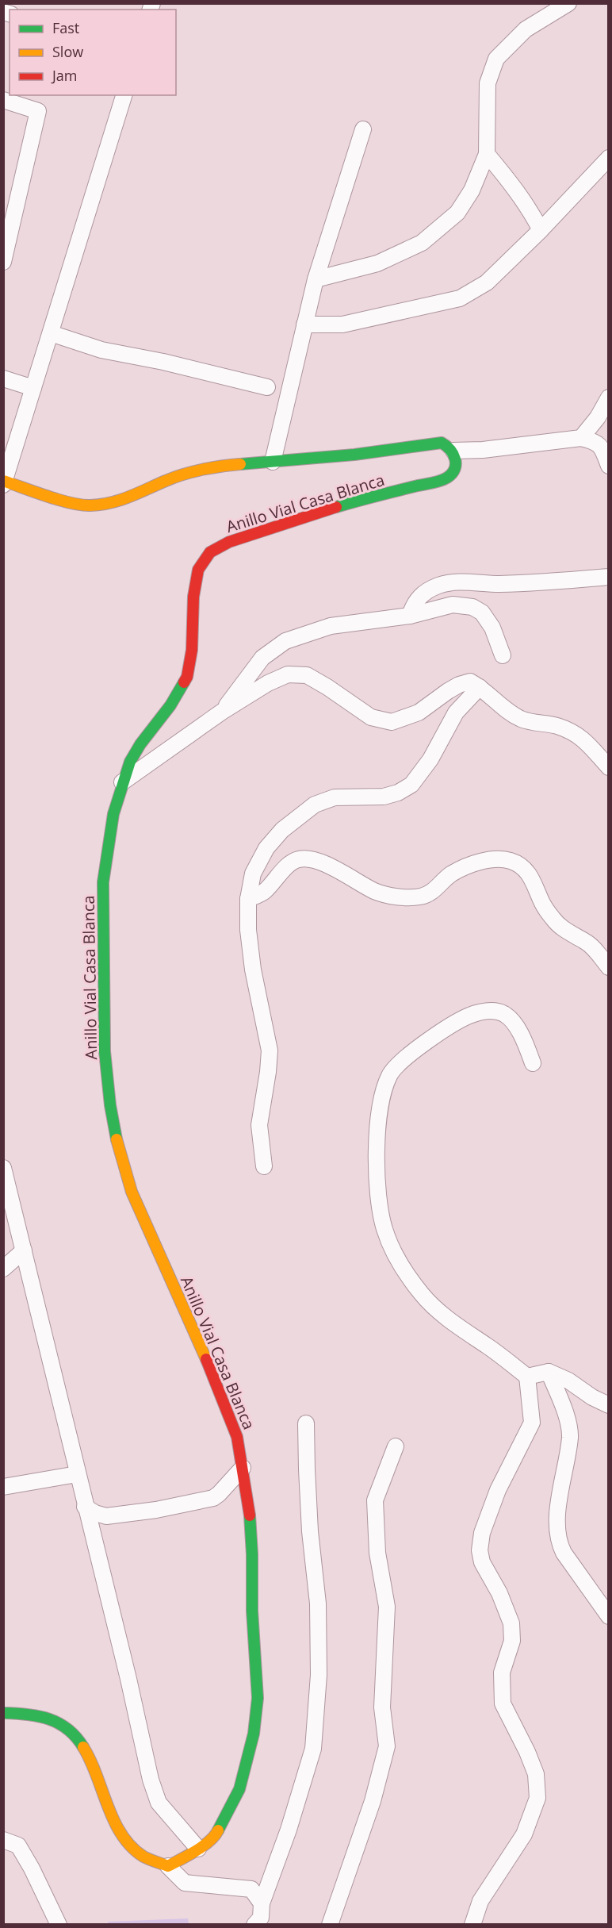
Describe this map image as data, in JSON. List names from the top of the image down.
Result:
{
  "streets": {
    "main road": ["Anillo Vial Casa Blanca"]
  },
  "legend": ["Fast", "Slow", "Jam"]
}
